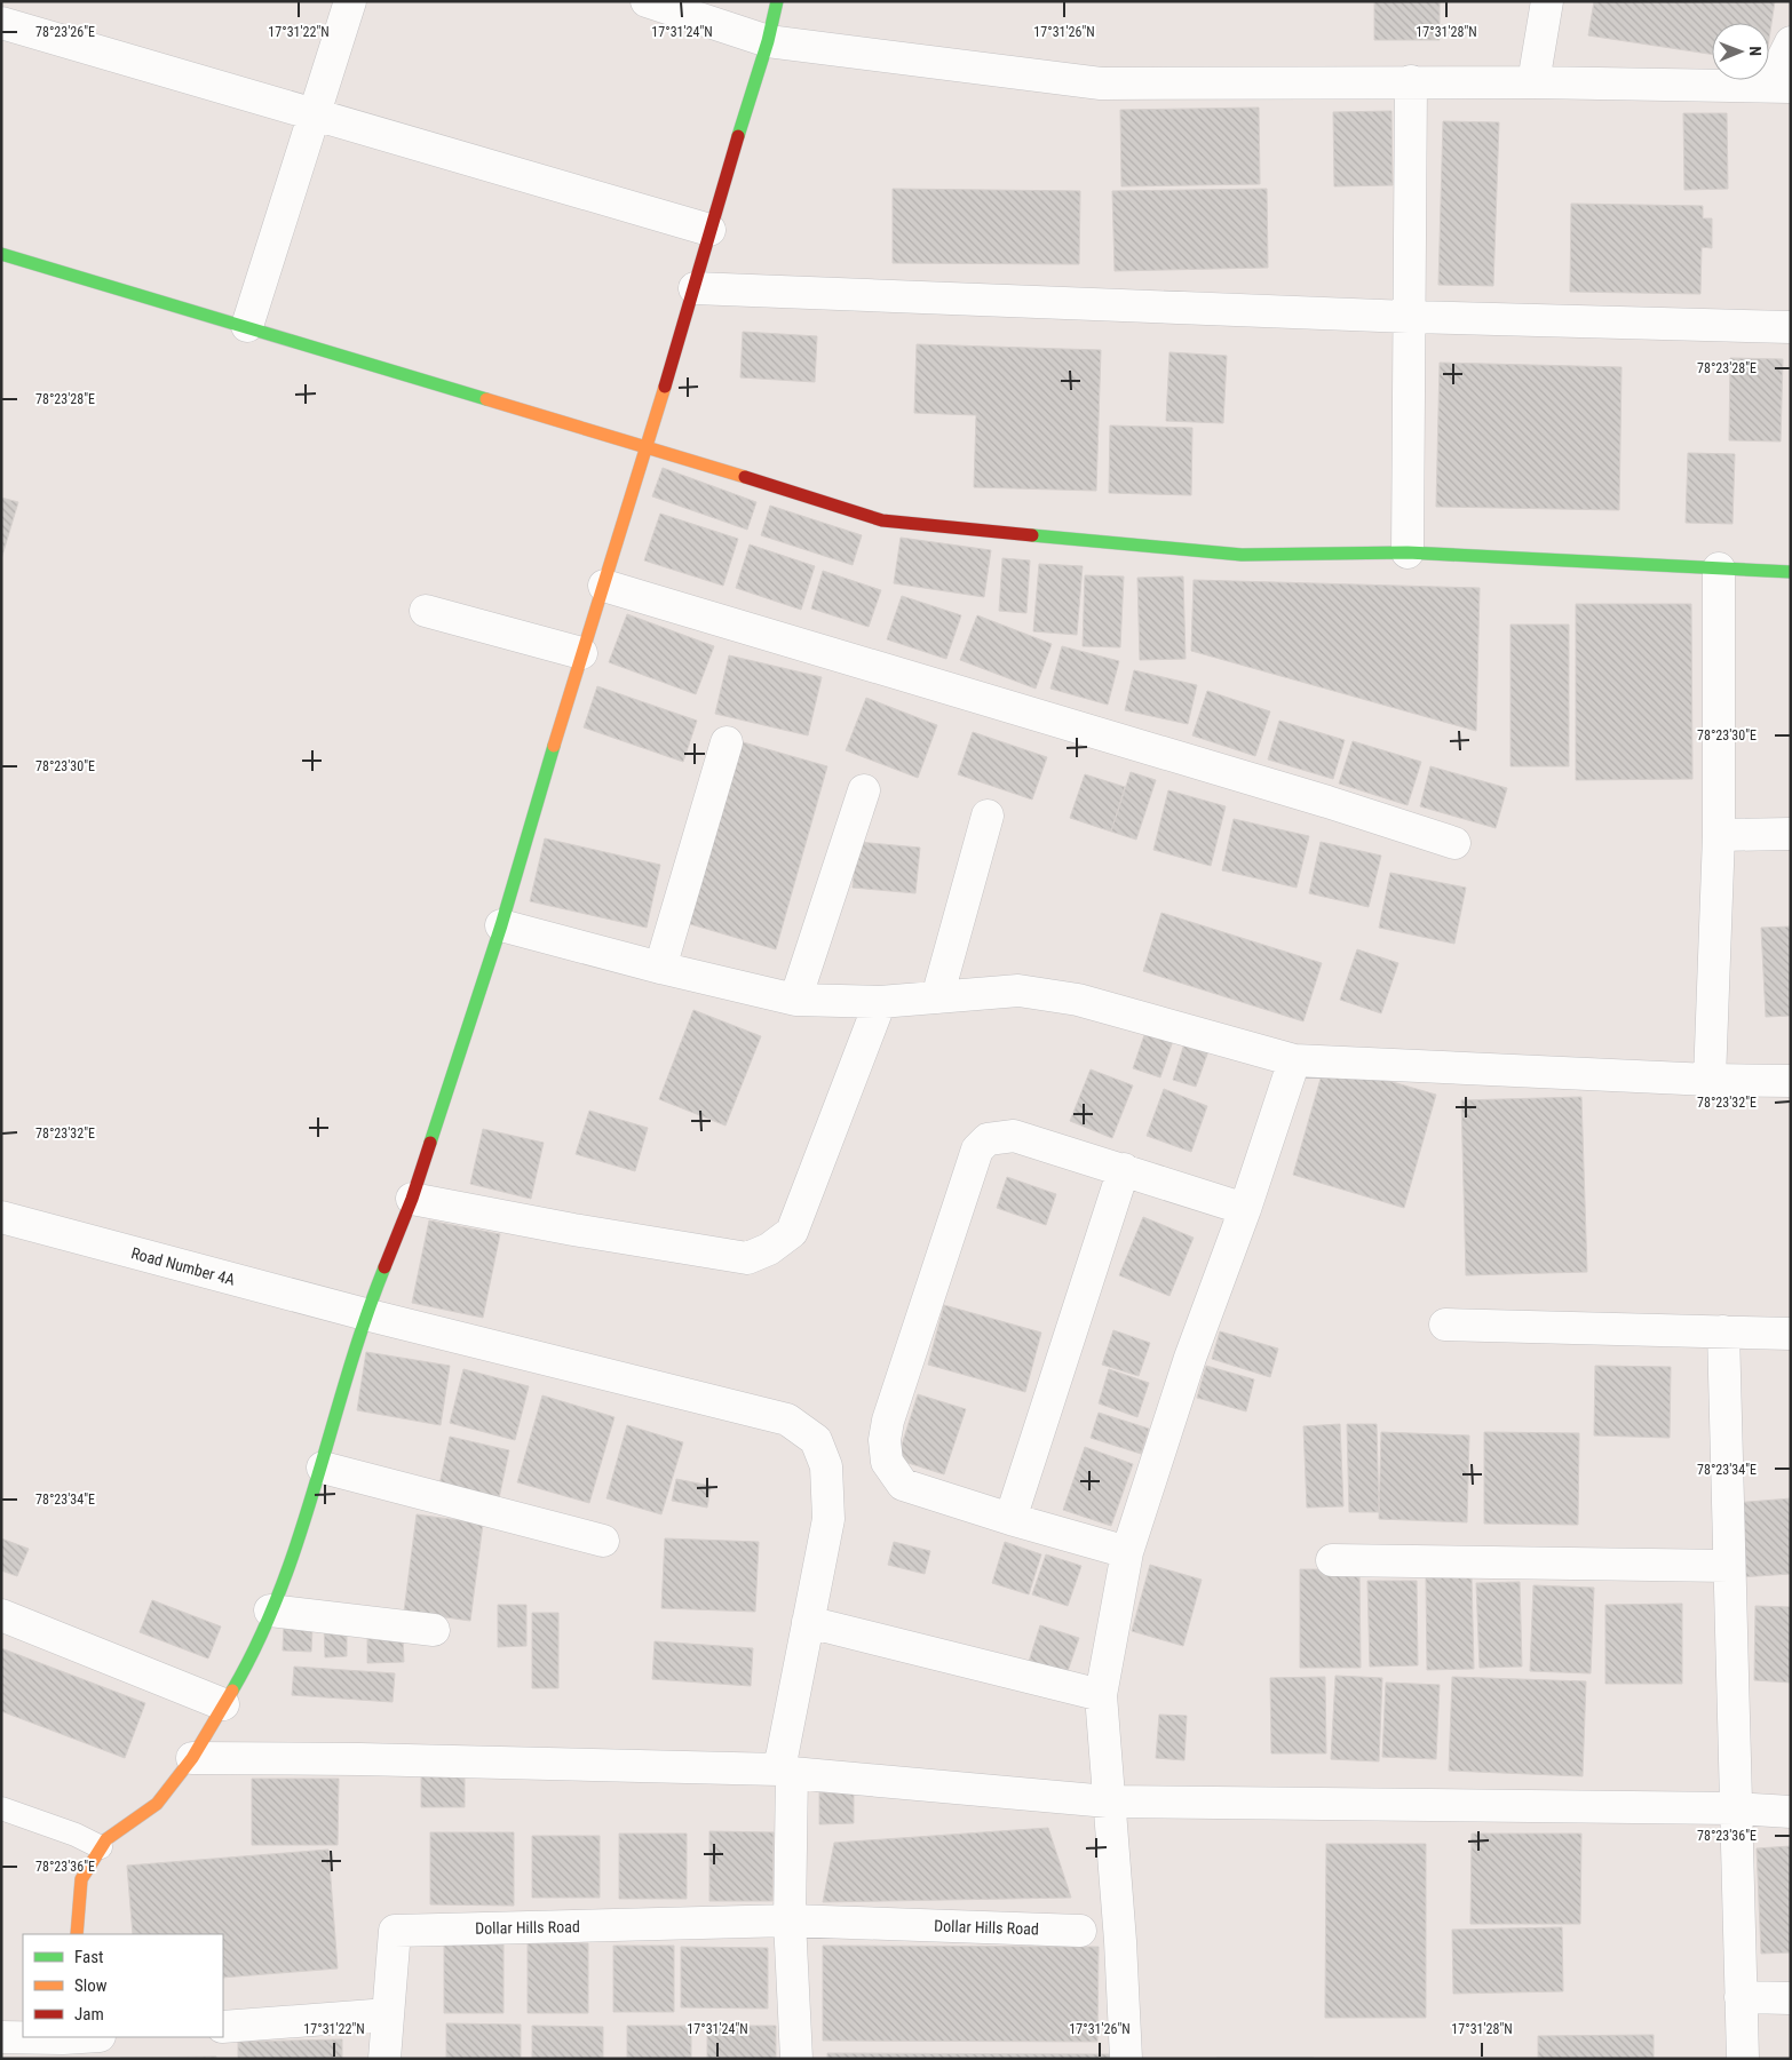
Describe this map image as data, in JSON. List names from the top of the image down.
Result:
{
  "streets": {
    "street": ["Road Number 4A", "Dollar Hills Road"]
  },
  "crossings": [
    ["Road Number 4A", "Dollar Hills Road"]
  ],
  "legend": ["Fast", "Slow", "Jam"],
  "north": "right",
  "coordinates": [
    "17°31'22\"N",
    "17°31'24\"N",
    "17°31'26\"N",
    "17°31'28\"N",
    "78°23'26\"E",
    "78°23'28\"E",
    "78°23'30\"E",
    "78°23'32\"E",
    "78°23'34\"E",
    "78°23'36\"E"
  ]
}
